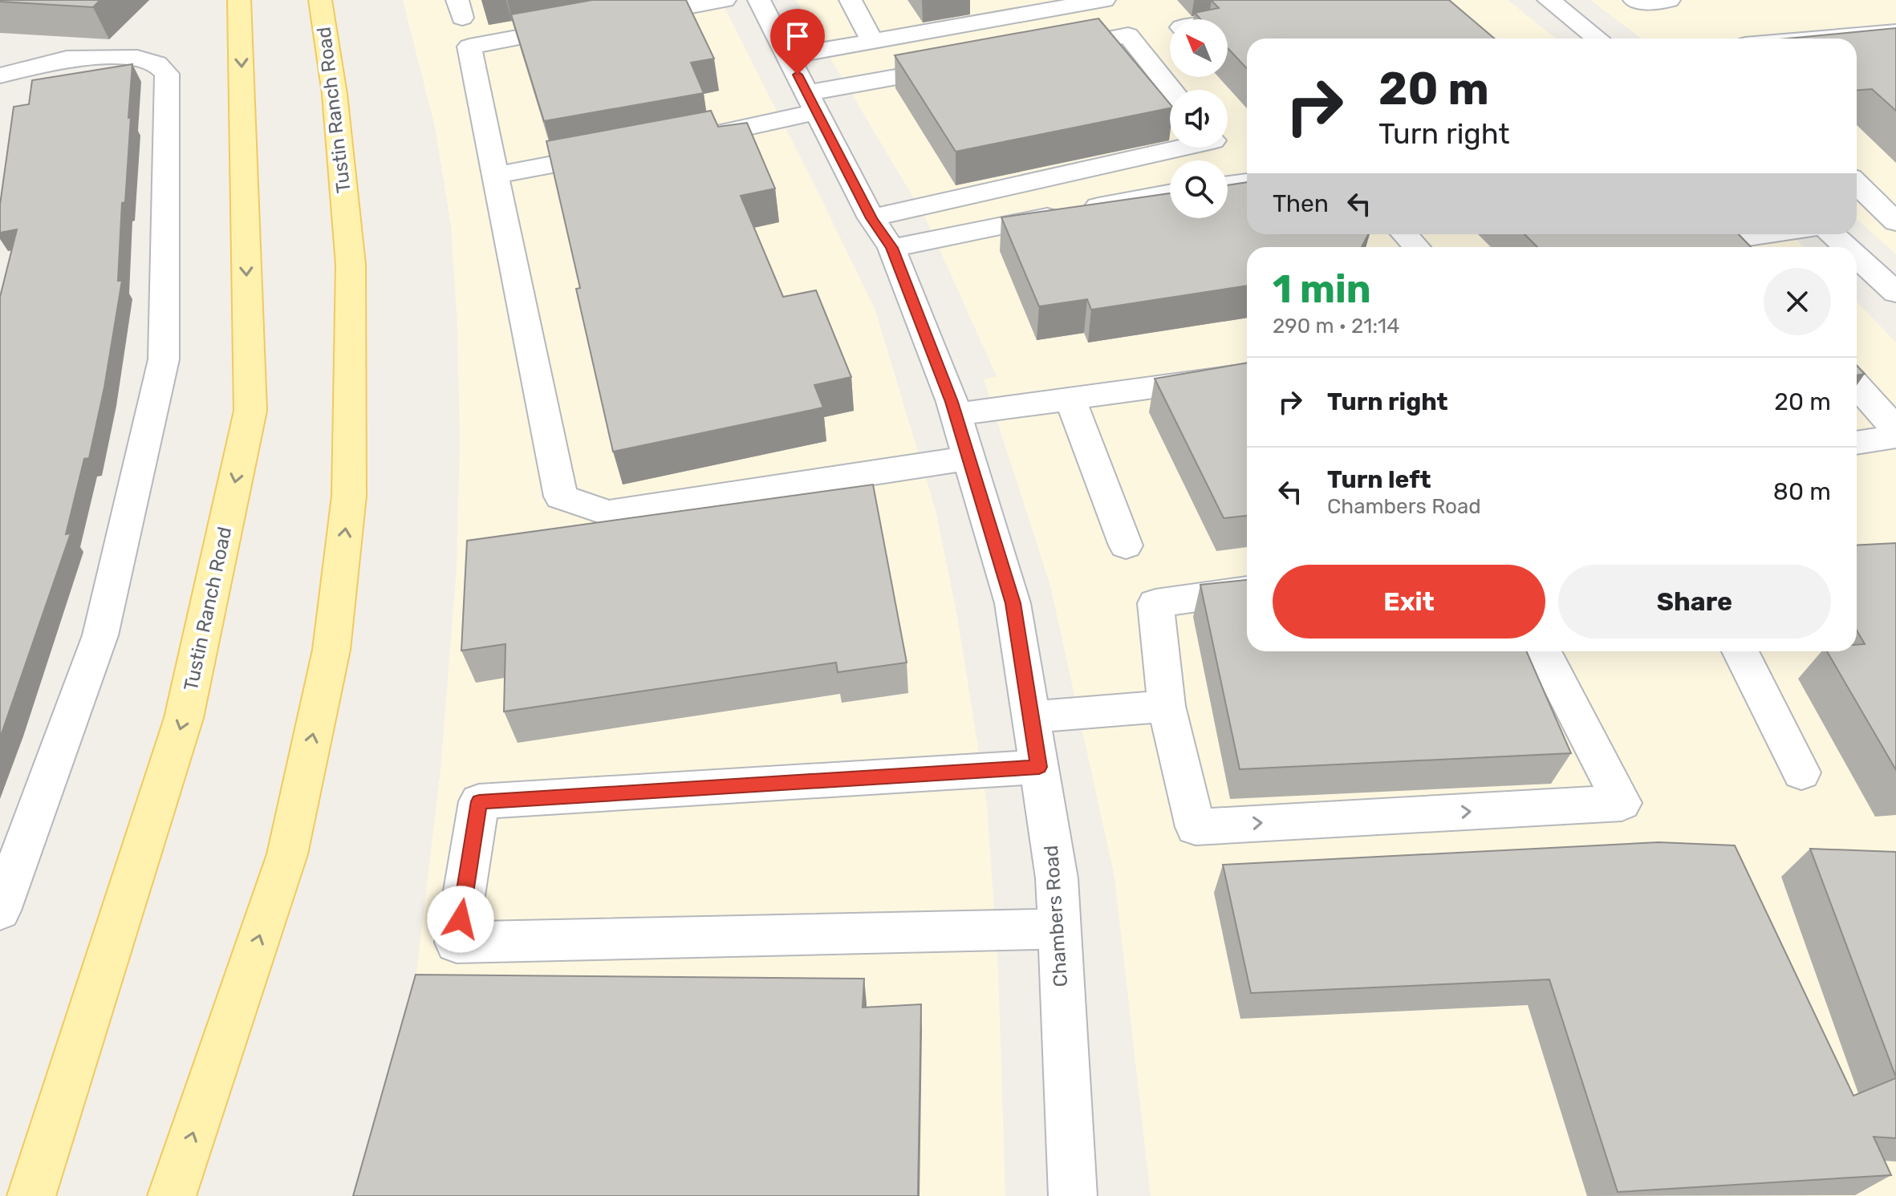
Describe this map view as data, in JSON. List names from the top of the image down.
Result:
{
  "streets": {
    "main road": ["Tustin Ranch Road"],
    "street": ["Chambers Road"]
  },
  "north": "top left",
  "page": {
    "turn": ["20 m", "Turn right"],
    "then": "Then",
    "heading": ["1 min", "290 m · 21:14"],
    "list": [
      {
        "name": "Turn right",
        "value": "20 m"
      },
      {
        "name": "Turn left",
        "note": "Chambers Road",
        "value": "80 m"
      }
    ],
    "buttons": ["Exit", "Share"]
  }
}
